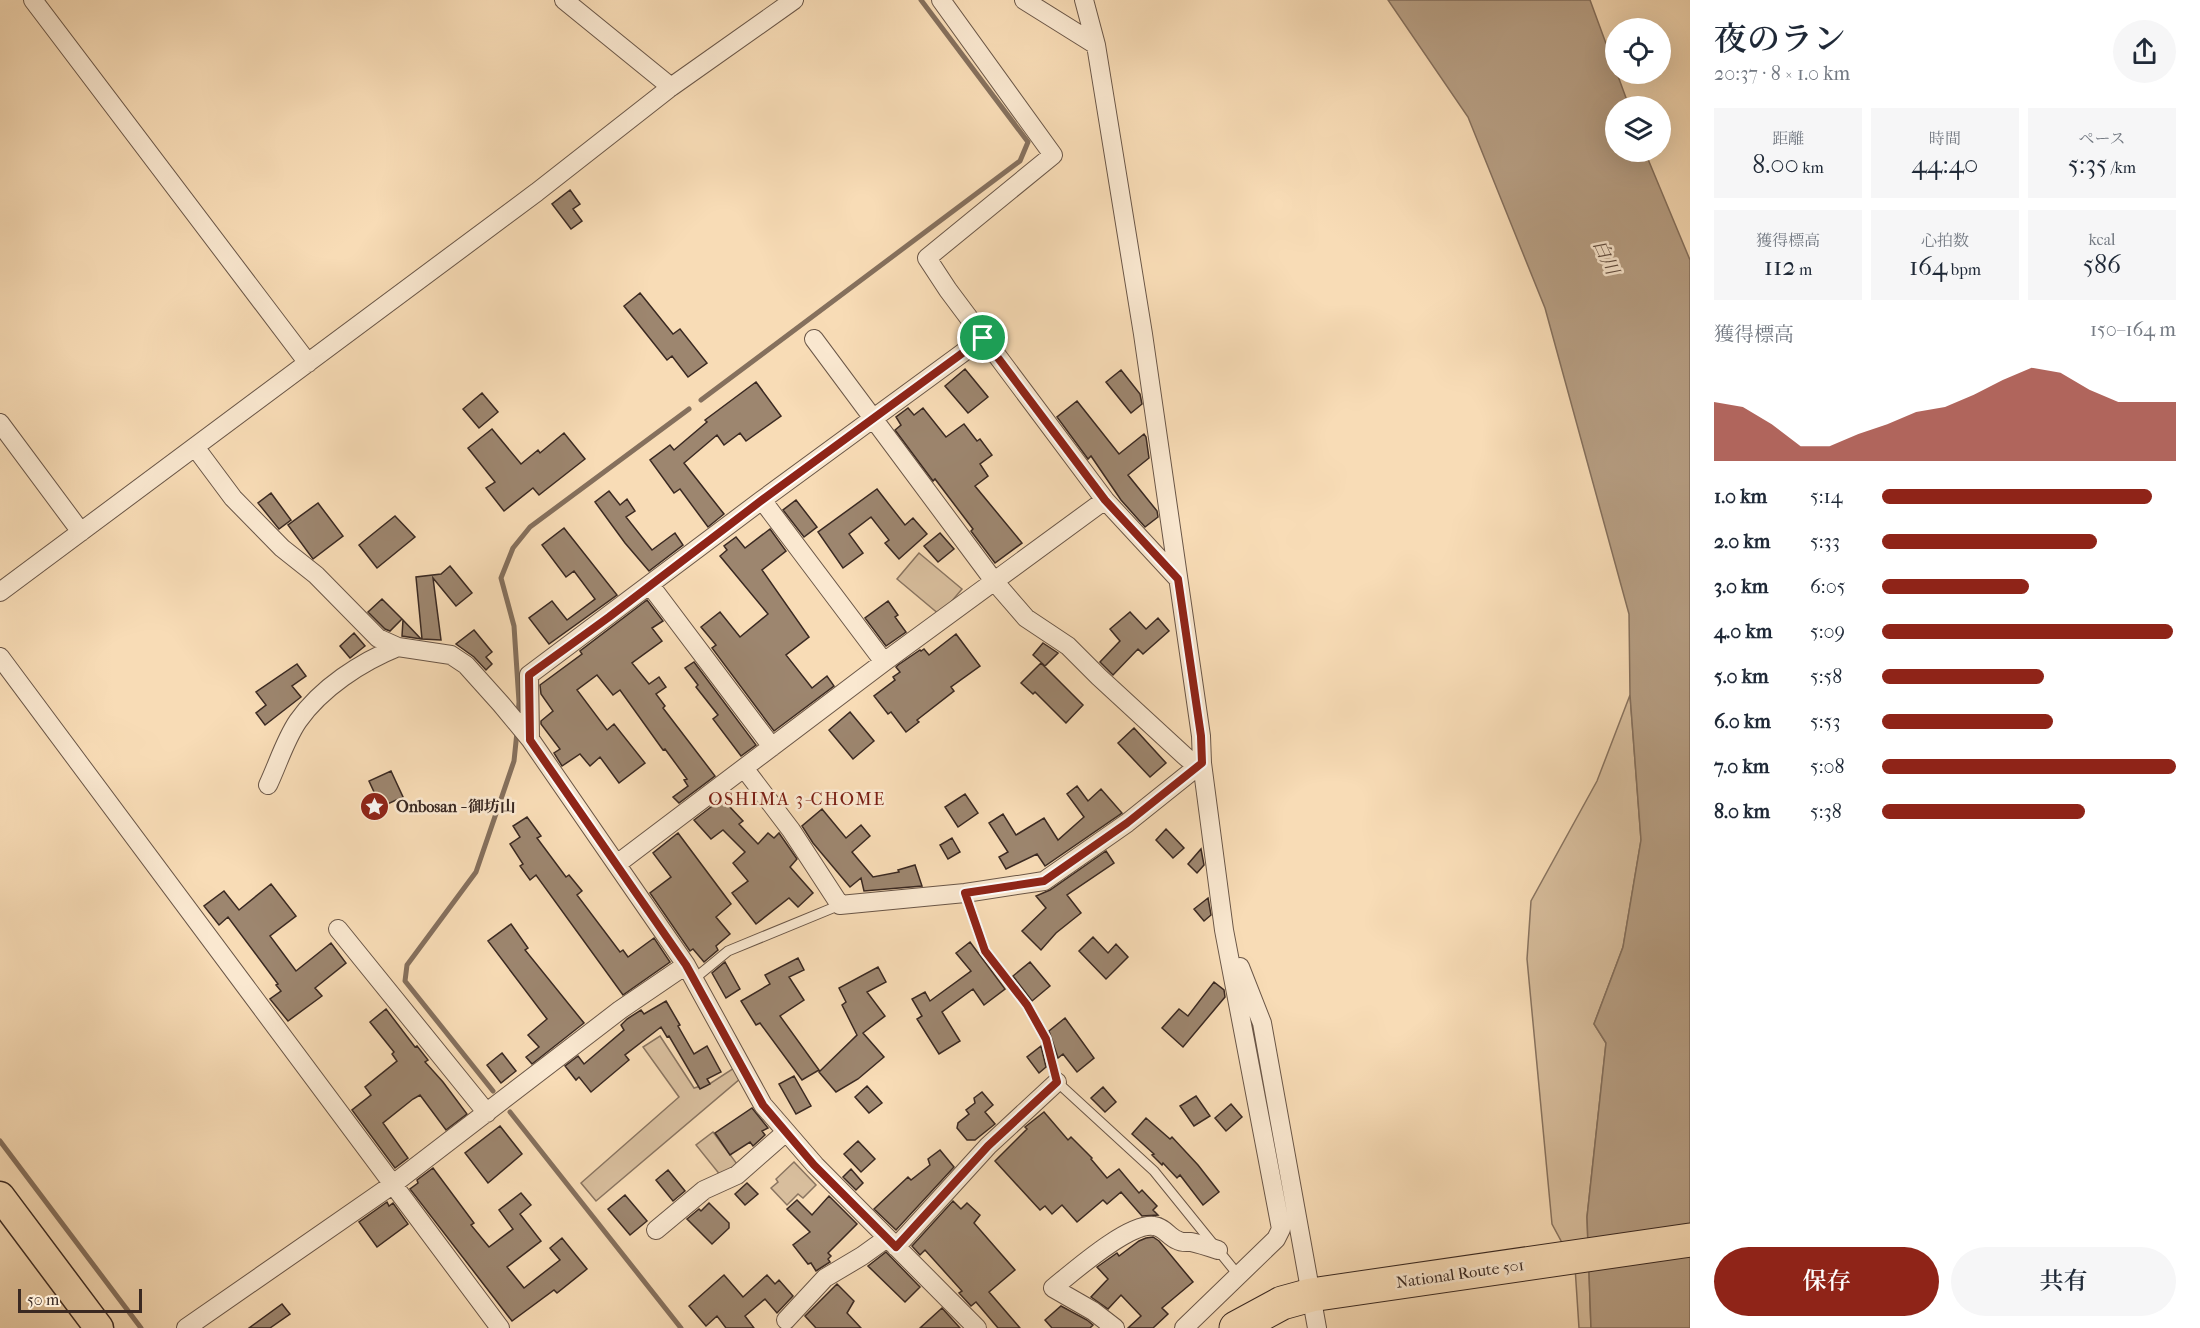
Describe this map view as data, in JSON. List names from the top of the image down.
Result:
{
  "streets": {
    "highway": ["National Route 501"]
  },
  "districts": ["OSHIMA 3-CHOME"],
  "water": ["白川"],
  "places": {
    "place": ["Onbosan - 御坊山"]
  },
  "scale_bar": "50 m",
  "page": {
    "heading": ["夜のラン", "20:37 · 8 × 1.0 km"],
    "stats": [
      ["距離", "8.00 km"],
      ["時間", "44:40"],
      ["ペース", "5:35 /km"],
      ["獲得標高", "112 m"],
      ["心拍数", "164 bpm"],
      ["kcal", "586"]
    ],
    "chart": ["獲得標高", "150–164 m"],
    "list": [
      {
        "name": "1.0 km",
        "note": "5:14"
      },
      {
        "name": "2.0 km",
        "note": "5:33"
      },
      {
        "name": "3.0 km",
        "note": "6:05"
      },
      {
        "name": "4.0 km",
        "note": "5:09"
      },
      {
        "name": "5.0 km",
        "note": "5:58"
      },
      {
        "name": "6.0 km",
        "note": "5:53"
      },
      {
        "name": "7.0 km",
        "note": "5:08"
      },
      {
        "name": "8.0 km",
        "note": "5:38"
      }
    ],
    "buttons": ["保存", "共有"],
    "scale": "50 m"
  }
}
